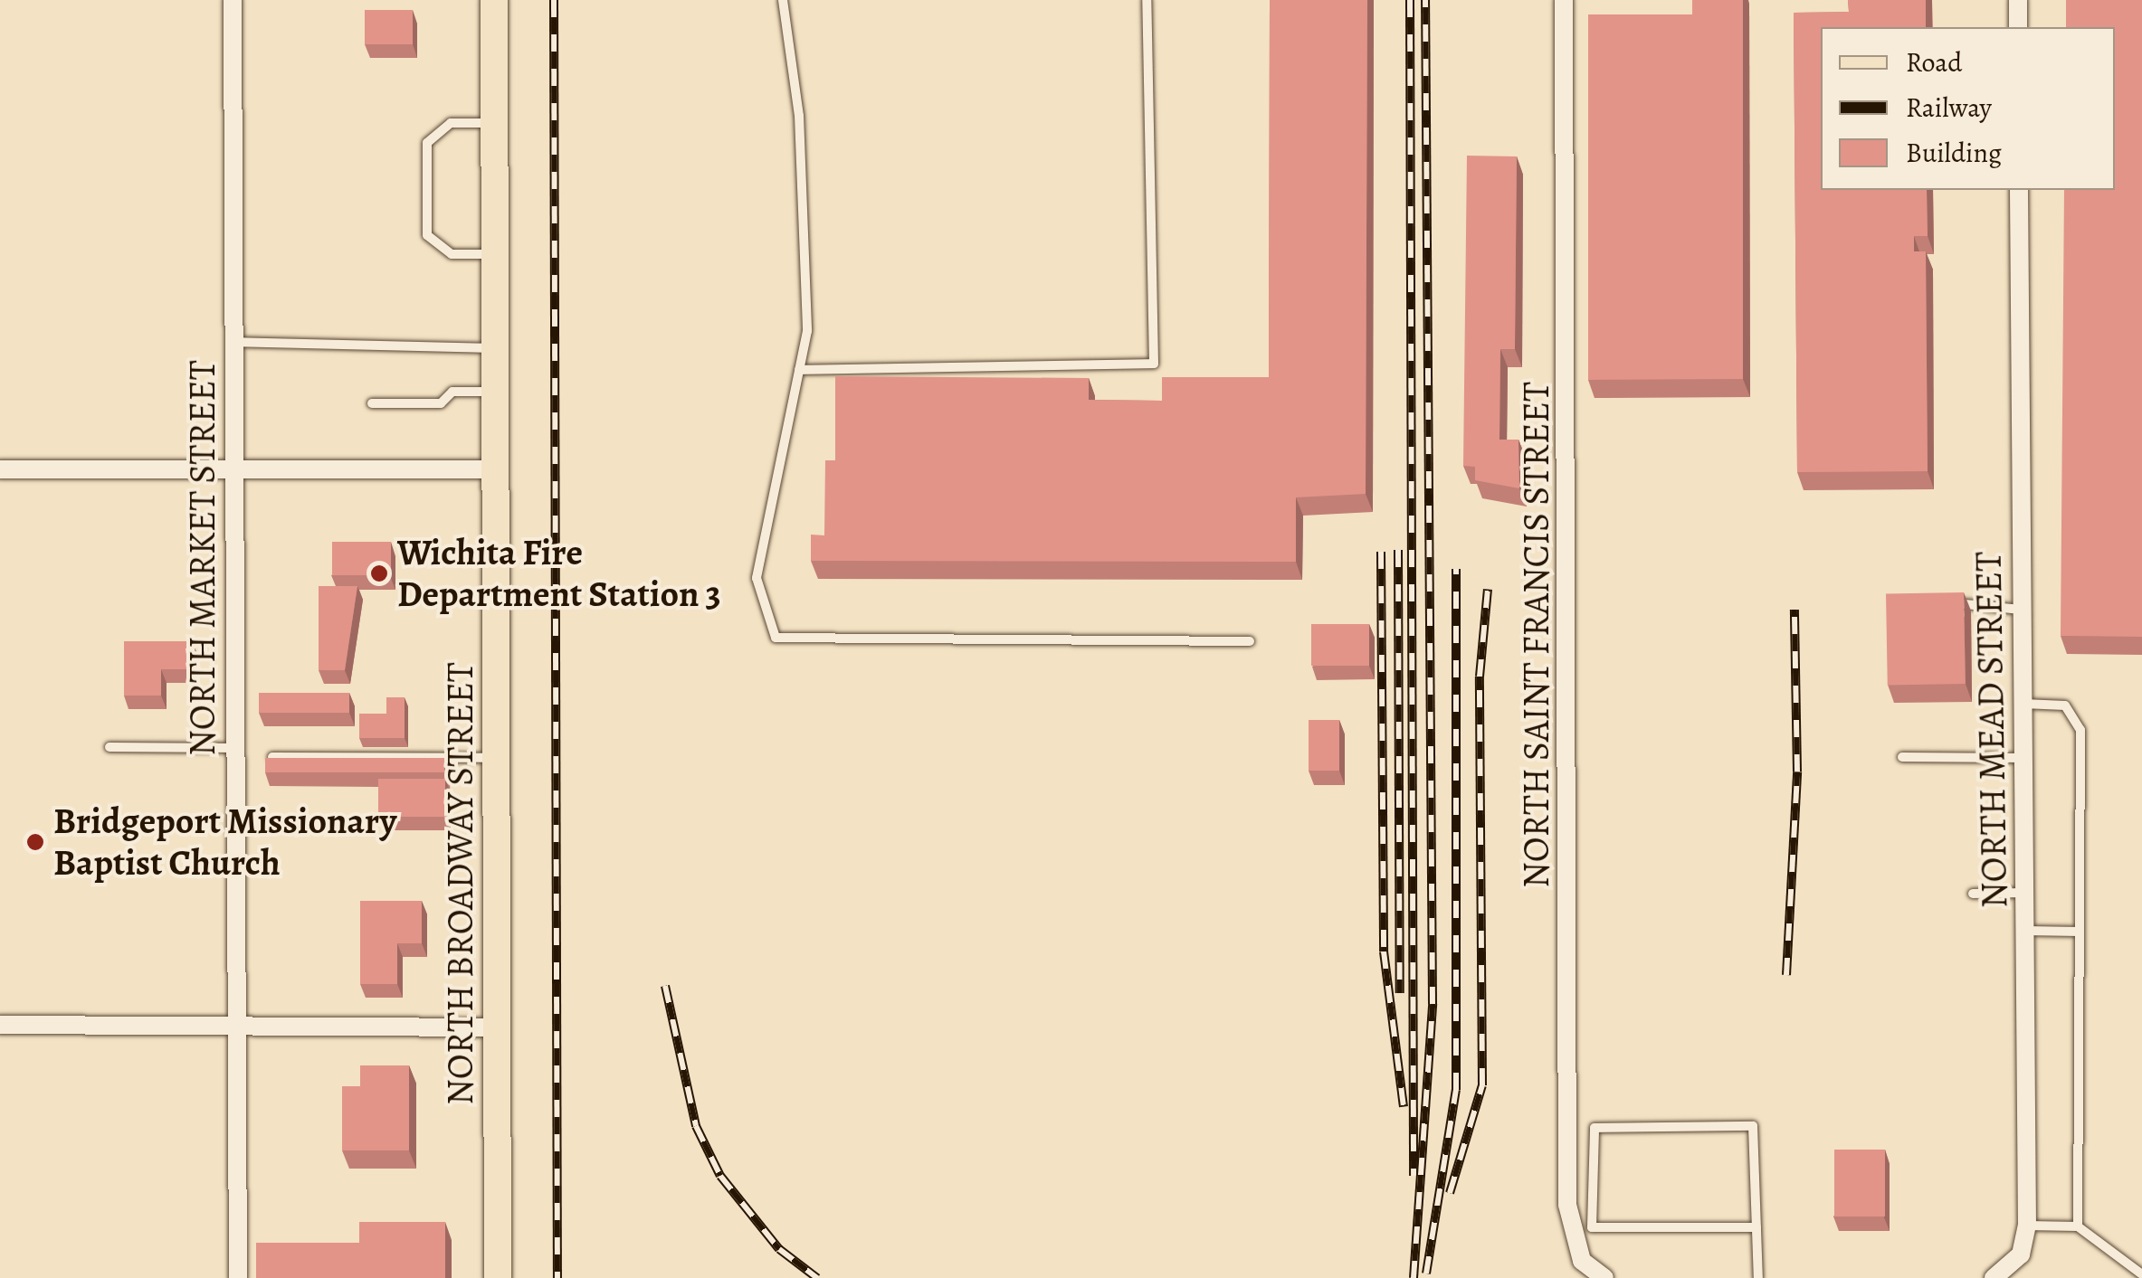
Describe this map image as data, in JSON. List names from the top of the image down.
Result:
{
  "streets": {
    "main road": ["NORTH BROADWAY STREET"],
    "street": ["NORTH MARKET STREET", "NORTH SAINT FRANCIS STREET", "NORTH MEAD STREET"]
  },
  "places": ["Wichita Fire Department Station 3", "Bridgeport Missionary Baptist Church"],
  "legend": ["Road", "Railway", "Building"]
}
